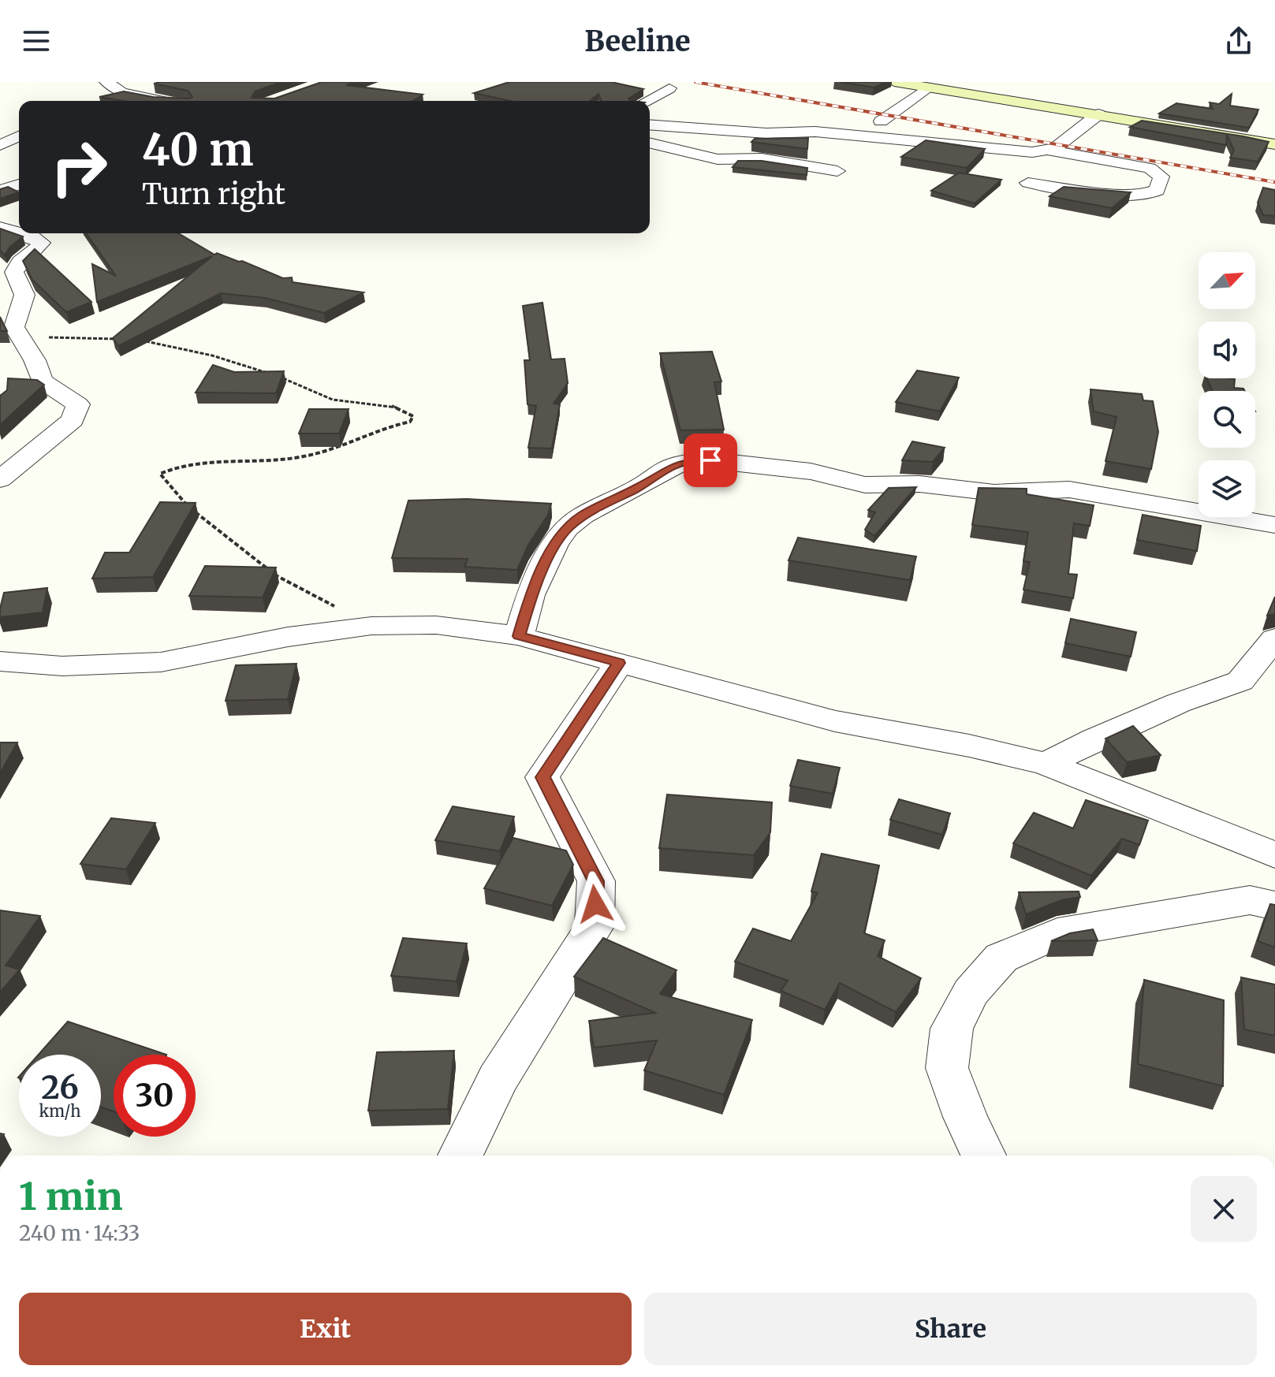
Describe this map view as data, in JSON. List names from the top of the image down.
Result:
{
  "north": "top right",
  "page": {
    "header": "Beeline",
    "turn": ["40 m", "Turn right"],
    "speed": "26 km/h",
    "limit": "30",
    "heading": ["1 min", "240 m · 14:33"],
    "buttons": ["Exit", "Share"]
  }
}
